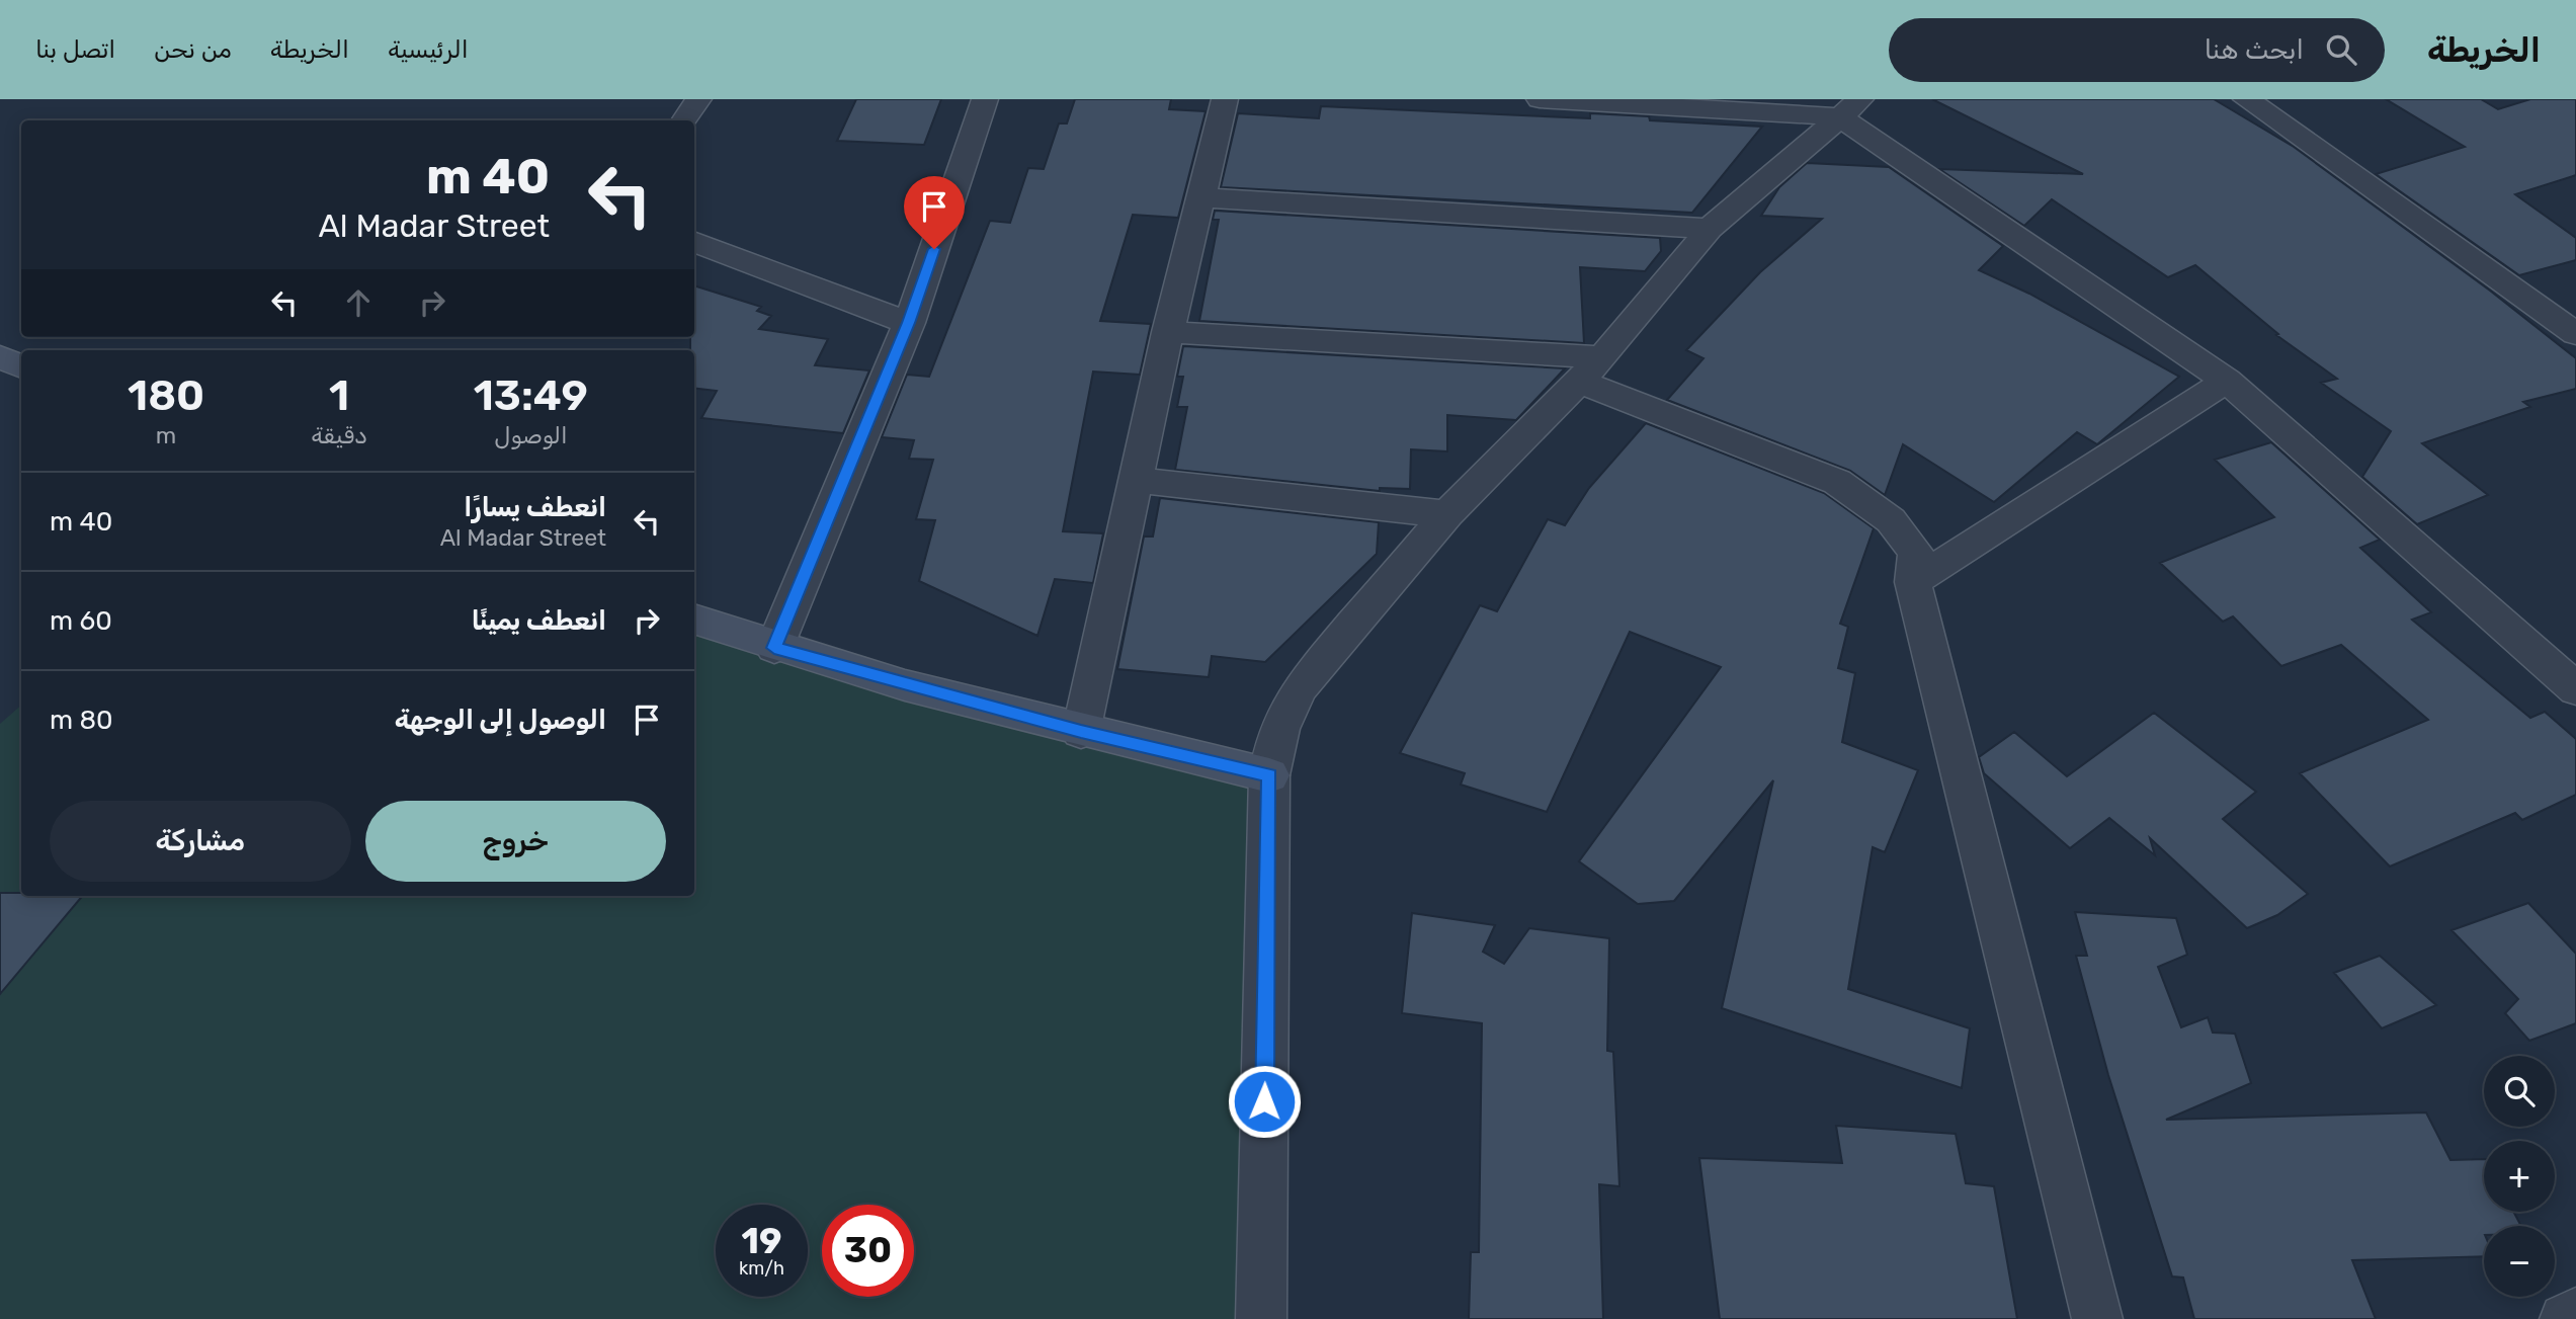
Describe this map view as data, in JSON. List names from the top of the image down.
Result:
{
  "page": {
    "header": "الخريطة",
    "search": "ابحث هنا",
    "nav": [
      "الرئيسية",
      "الخريطة",
      "من نحن",
      "اتصل بنا"
    ],
    "turn": ["40 m", "Al Madar Street"],
    "eta": [
      "13:49",
      "الوصول",
      "1",
      "دقيقة",
      "180",
      "m"
    ],
    "list": [
      {
        "name": "انعطف يسارًا",
        "note": "Al Madar Street",
        "value": "40 m"
      },
      {
        "name": "انعطف يمينًا",
        "value": "60 m"
      },
      {
        "name": "الوصول إلى الوجهة",
        "value": "80 m"
      }
    ],
    "buttons": ["خروج", "مشاركة"],
    "map_buttons": ["+", "−"],
    "speed": "19 km/h",
    "limit": "30"
  }
}
